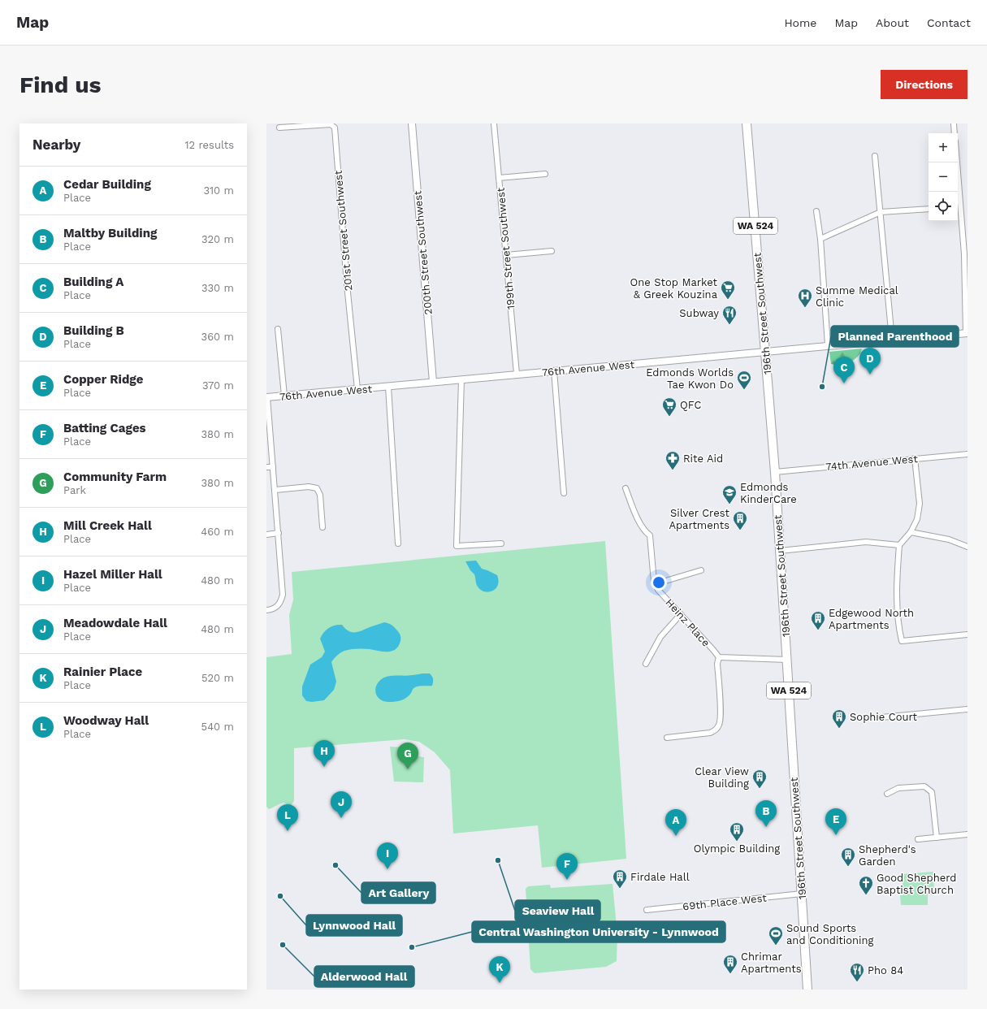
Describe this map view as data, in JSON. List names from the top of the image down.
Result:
{
  "streets": {
    "main road": ["WA 524", "196th Street Southwest"],
    "street": [
      "201st Street Southwest",
      "199th Street Southwest",
      "200th Street Southwest",
      "76th Avenue West",
      "74th Avenue West",
      "Heinz Place",
      "69th Place West"
    ]
  },
  "crossings": [
    ["201st Street Southwest", "76th Avenue West"],
    ["199th Street Southwest", "76th Avenue West"],
    ["200th Street Southwest", "76th Avenue West"],
    ["196th Street Southwest", "76th Avenue West"],
    ["196th Street Southwest", "74th Avenue West"],
    ["196th Street Southwest", "69th Place West"]
  ],
  "places": {
    "supermarket": ["One Stop Market & Greek Kouzina", "QFC"],
    "hospital": ["Summe Medical Clinic"],
    "restaurant": ["Subway", "Pho 84"],
    "other": [
      "Planned Parenthood",
      "Seaview Hall",
      "Art Gallery",
      "Lynnwood Hall",
      "Alderwood Hall",
      "Central Washington University - Lynnwood"
    ],
    "sports": ["Edmonds Worlds Tae Kwon Do", "Sound Sports and Conditioning"],
    "pharmacy": ["Rite Aid"],
    "school or university": ["Edmonds KinderCare"],
    "building": [
      "Silver Crest Apartments",
      "Edgewood North Apartments",
      "Sophie Court",
      "Clear View Building",
      "Olympic Building",
      "Shepherd's Garden",
      "Firdale Hall",
      "Chrimar Apartments"
    ],
    "church": ["Good Shepherd Baptist Church"]
  },
  "page": {
    "header": "Map",
    "nav": [
      "Home",
      "Map",
      "About",
      "Contact"
    ],
    "buttons": "Directions",
    "title": "Find us",
    "heading": ["Nearby", "12 results"],
    "map_buttons": ["+", "−"],
    "list": [
      {
        "mark": "A",
        "name": "Cedar Building",
        "note": "Place",
        "value": "310 m"
      },
      {
        "mark": "B",
        "name": "Maltby Building",
        "note": "Place",
        "value": "320 m"
      },
      {
        "mark": "C",
        "name": "Building A",
        "note": "Place",
        "value": "330 m"
      },
      {
        "mark": "D",
        "name": "Building B",
        "note": "Place",
        "value": "360 m"
      },
      {
        "mark": "E",
        "name": "Copper Ridge",
        "note": "Place",
        "value": "370 m"
      },
      {
        "mark": "F",
        "name": "Batting Cages",
        "note": "Place",
        "value": "380 m"
      },
      {
        "mark": "G",
        "name": "Community Farm",
        "note": "Park",
        "value": "380 m"
      },
      {
        "mark": "H",
        "name": "Mill Creek Hall",
        "note": "Place",
        "value": "460 m"
      },
      {
        "mark": "I",
        "name": "Hazel Miller Hall",
        "note": "Place",
        "value": "480 m"
      },
      {
        "mark": "J",
        "name": "Meadowdale Hall",
        "note": "Place",
        "value": "480 m"
      },
      {
        "mark": "K",
        "name": "Rainier Place",
        "note": "Place",
        "value": "520 m"
      },
      {
        "mark": "L",
        "name": "Woodway Hall",
        "note": "Place",
        "value": "540 m"
      }
    ],
    "pins": [
      "D",
      "C",
      "H",
      "G",
      "J",
      "B",
      "L",
      "E",
      "A",
      "I",
      "F",
      "K"
    ]
  }
}
